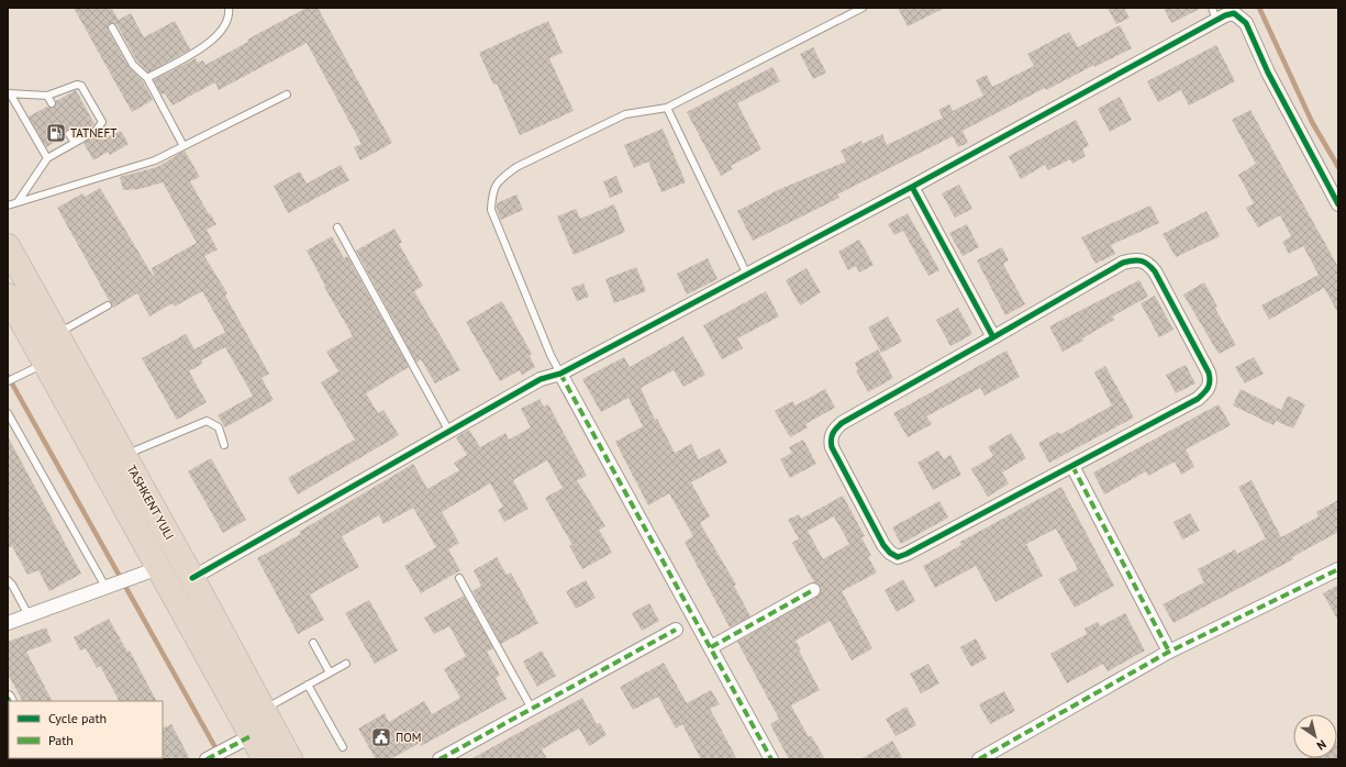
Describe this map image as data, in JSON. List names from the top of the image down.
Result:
{
  "streets": {
    "highway": ["TASHKENT YULI"]
  },
  "places": {
    "fuel station": ["TATNEFT"],
    "public building": ["ПОМ"]
  },
  "legend": ["Cycle path", "Path"],
  "north": "bottom right"
}
